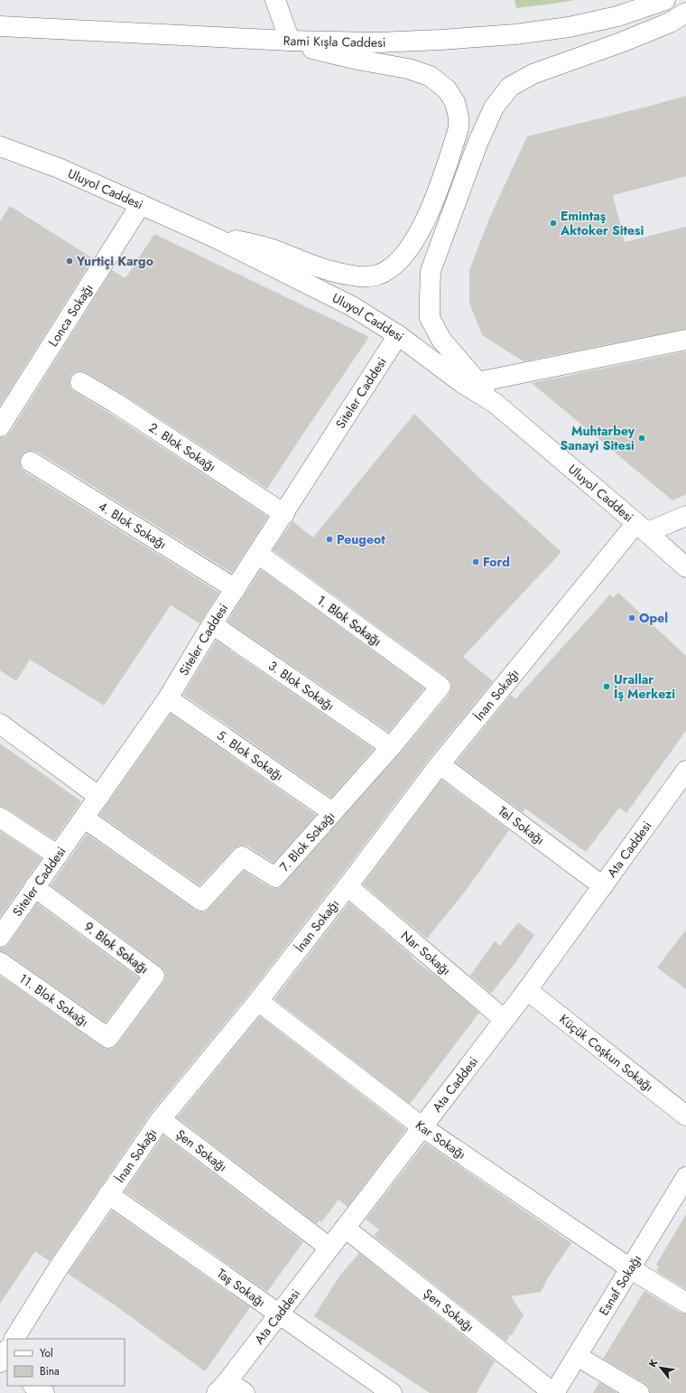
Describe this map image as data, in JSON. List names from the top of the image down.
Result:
{
  "streets": {
    "street": [
      "Rami Kışla Caddesi",
      "Uluyol Caddesi",
      "Lonca Sokağı",
      "Siteler Caddesi",
      "2. Blok Sokağı",
      "4. Blok Sokağı",
      "1. Blok Sokağı",
      "3. Blok Sokağı",
      "İnan Sokağı",
      "5. Blok Sokağı",
      "Tel Sokağı",
      "7. Blok Sokağı",
      "Ata Caddesi",
      "9. Blok Sokağı",
      "Nar Sokağı",
      "11. Blok Sokağı",
      "Küçük Coşkun Sokağı",
      "Kar Sokağı",
      "Şen Sokağı",
      "Esnaf Sokağı",
      "Taş Sokağı"
    ]
  },
  "crossings": [
    ["Uluyol Caddesi", "Lonca Sokağı"],
    ["Uluyol Caddesi", "Siteler Caddesi"],
    ["Uluyol Caddesi", "İnan Sokağı"],
    ["Siteler Caddesi", "2. Blok Sokağı"],
    ["Siteler Caddesi", "4. Blok Sokağı"],
    ["Siteler Caddesi", "1. Blok Sokağı"],
    ["Siteler Caddesi", "3. Blok Sokağı"],
    ["Siteler Caddesi", "5. Blok Sokağı"],
    ["Siteler Caddesi", "7. Blok Sokağı"],
    ["Siteler Caddesi", "9. Blok Sokağı"],
    ["1. Blok Sokağı", "7. Blok Sokağı"],
    ["3. Blok Sokağı", "7. Blok Sokağı"],
    ["İnan Sokağı", "Tel Sokağı"],
    ["İnan Sokağı", "Nar Sokağı"],
    ["İnan Sokağı", "Kar Sokağı"],
    ["İnan Sokağı", "Şen Sokağı"],
    ["İnan Sokağı", "Taş Sokağı"],
    ["5. Blok Sokağı", "7. Blok Sokağı"],
    ["Tel Sokağı", "Ata Caddesi"],
    ["Ata Caddesi", "Nar Sokağı"],
    ["Ata Caddesi", "Küçük Coşkun Sokağı"],
    ["Ata Caddesi", "Kar Sokağı"],
    ["Ata Caddesi", "Şen Sokağı"],
    ["Ata Caddesi", "Taş Sokağı"],
    ["9. Blok Sokağı", "11. Blok Sokağı"],
    ["Kar Sokağı", "Esnaf Sokağı"],
    ["Şen Sokağı", "Esnaf Sokağı"]
  ],
  "places": [
    "Emintaş Aktoker Sitesi",
    "Yurtiçi Kargo",
    "Muhtarbey Sanayi Sitesi",
    "Peugeot",
    "Ford",
    "Opel",
    "Urallar İş Merkezi"
  ],
  "legend": ["Yol", "Bina"],
  "north": "top left"
}
